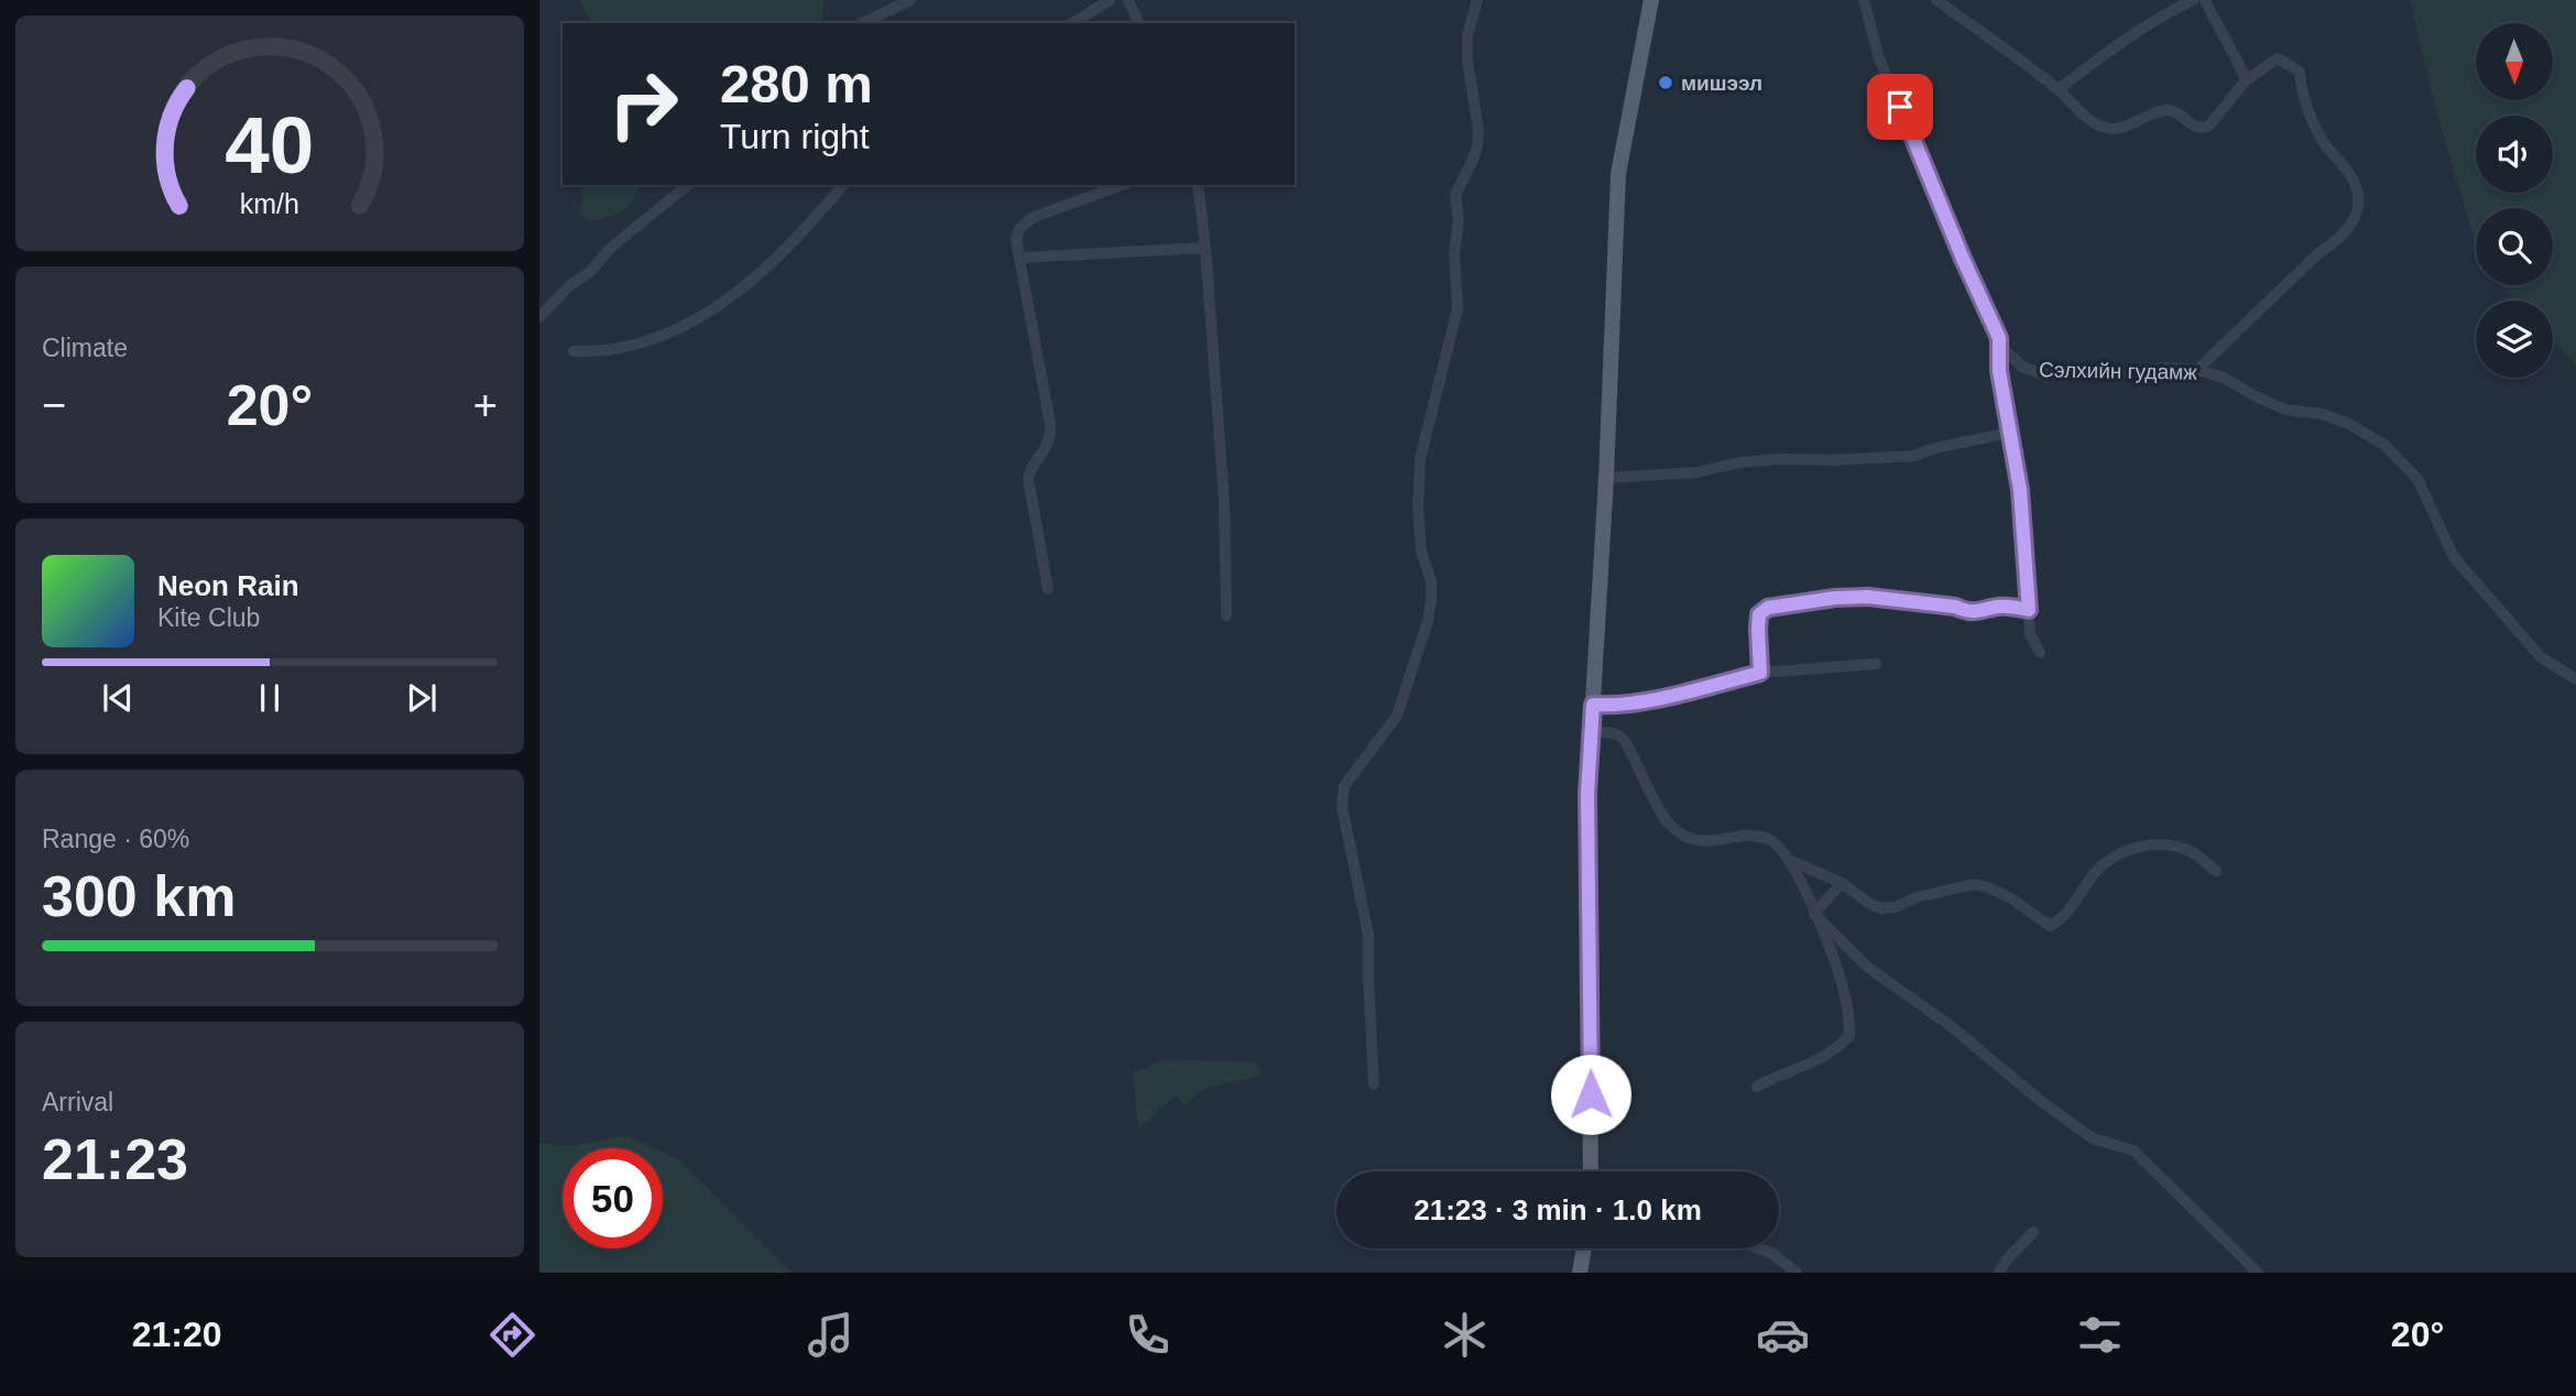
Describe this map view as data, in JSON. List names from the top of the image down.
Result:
{
  "streets": {
    "street": ["Сэлхийн гудамж"]
  },
  "places": ["мишээл"],
  "north": "bottom",
  "page": {
    "turn": ["280 m", "Turn right"],
    "tile": [
      "Climate",
      ["Range · 60%", "300 km"],
      ["Arrival", "21:23"]
    ],
    "heat": ["−", "20°", "+"],
    "song": ["Neon Rain", "Kite Club"],
    "limit": "50",
    "trip": "21:23 · 3 min · 1.0 km",
    "tabs": ["21:20", "20°"],
    "gauge": ["40", "km/h"]
  }
}
